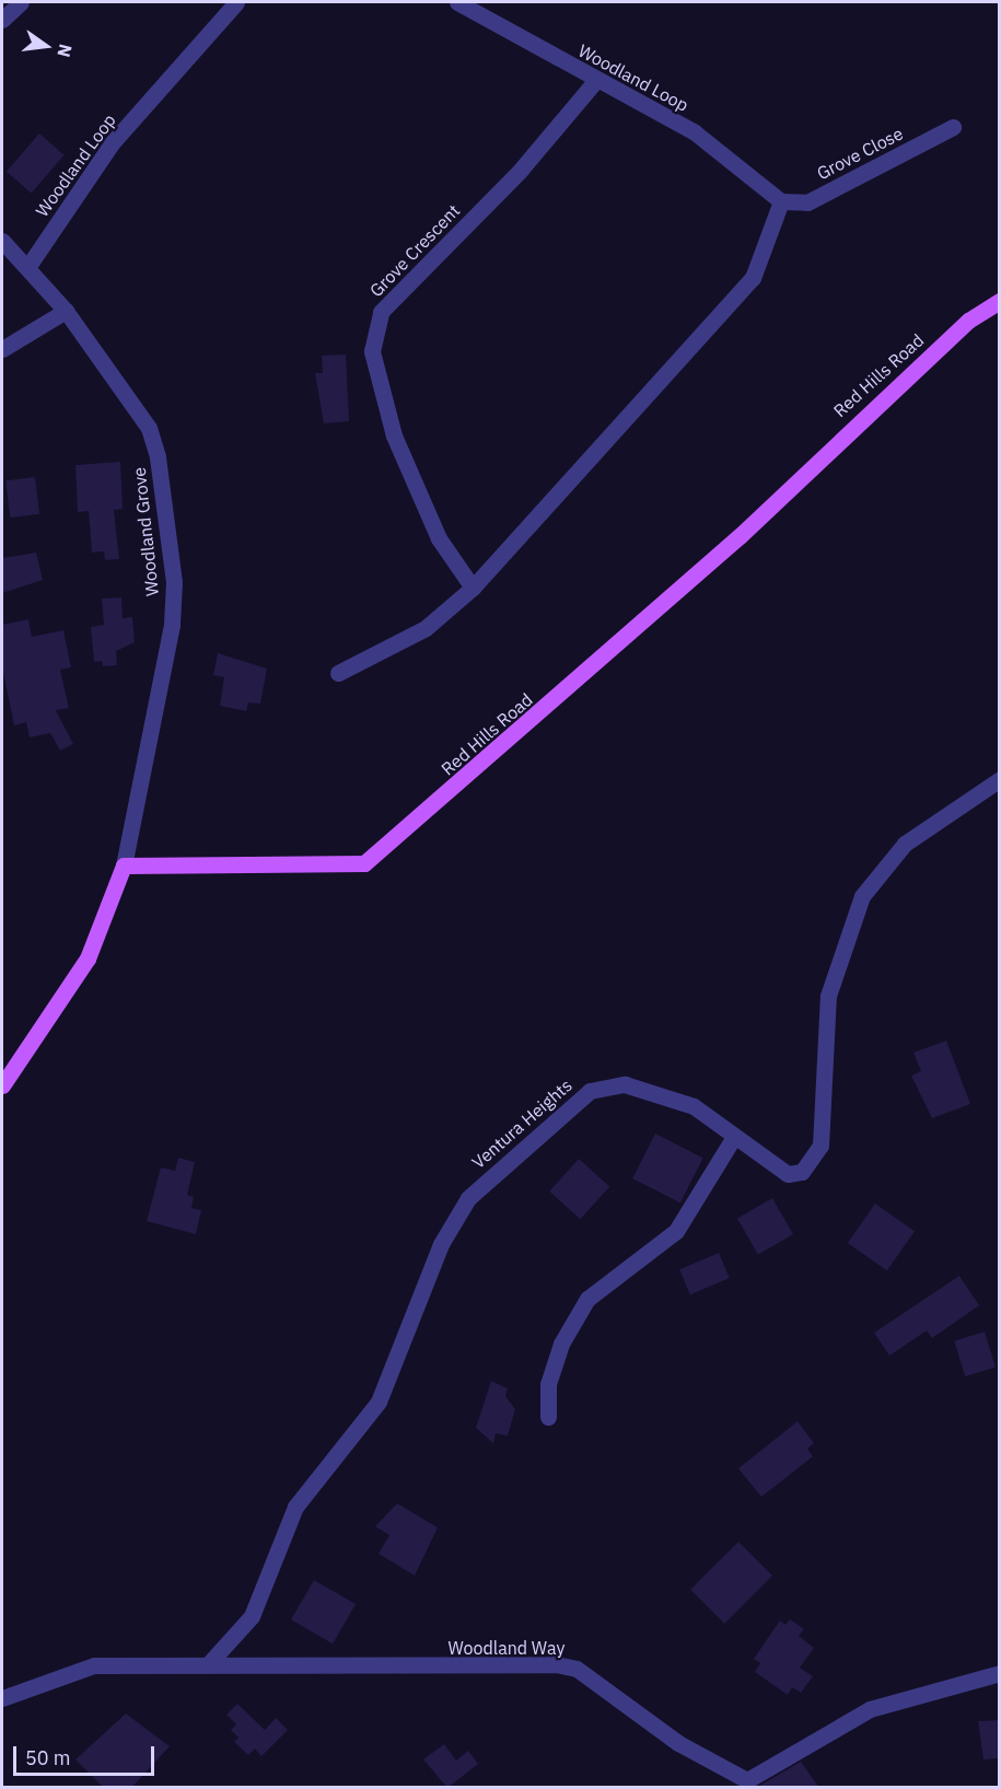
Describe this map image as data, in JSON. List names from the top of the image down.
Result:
{
  "streets": {
    "main road": ["Red Hills Road"],
    "street": [
      "Woodland Loop",
      "Grove Close",
      "Grove Crescent",
      "Woodland Grove",
      "Ventura Heights",
      "Woodland Way"
    ]
  },
  "crossings": [
    ["Woodland Loop", "Grove Close"],
    ["Woodland Loop", "Grove Crescent"],
    ["Woodland Loop", "Woodland Grove"],
    ["Red Hills Road", "Woodland Grove"],
    ["Ventura Heights", "Woodland Way"]
  ],
  "scale_bar": "50 m",
  "north": "right"
}
